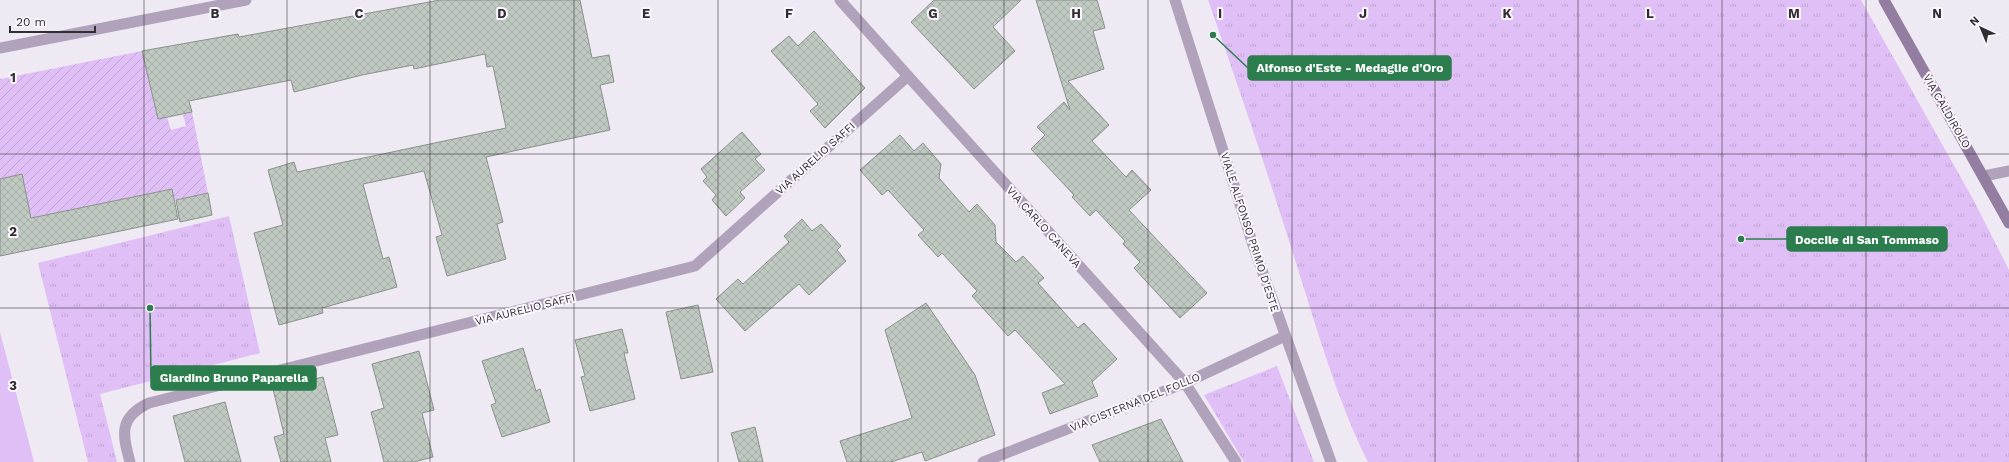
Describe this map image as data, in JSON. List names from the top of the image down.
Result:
{
  "streets": {
    "main road": ["VIA CALDIROLO"],
    "street": [
      "VIA AURELIO SAFFI",
      "VIA CARLO CANEVA",
      "VIALE ALFONSO PRIMO D'ESTE",
      "VIA CISTERNA DEL FOLLO"
    ]
  },
  "crossings": [
    ["VIA AURELIO SAFFI", "VIA CARLO CANEVA"],
    ["VIA CARLO CANEVA", "VIA CISTERNA DEL FOLLO"],
    ["VIALE ALFONSO PRIMO D'ESTE", "VIA CISTERNA DEL FOLLO"]
  ],
  "places": ["Alfonso d'Este - Medaglie d'Oro", "Doccile di San Tommaso", "Giardino Bruno Paparella"],
  "scale_bar": "20 m",
  "north": "top left",
  "grid": {
    "columns": [
      "B",
      "C",
      "D",
      "E",
      "F",
      "G",
      "H",
      "I",
      "J",
      "K",
      "L",
      "M",
      "N"
    ],
    "rows": ["1", "2", "3"]
  }
}
